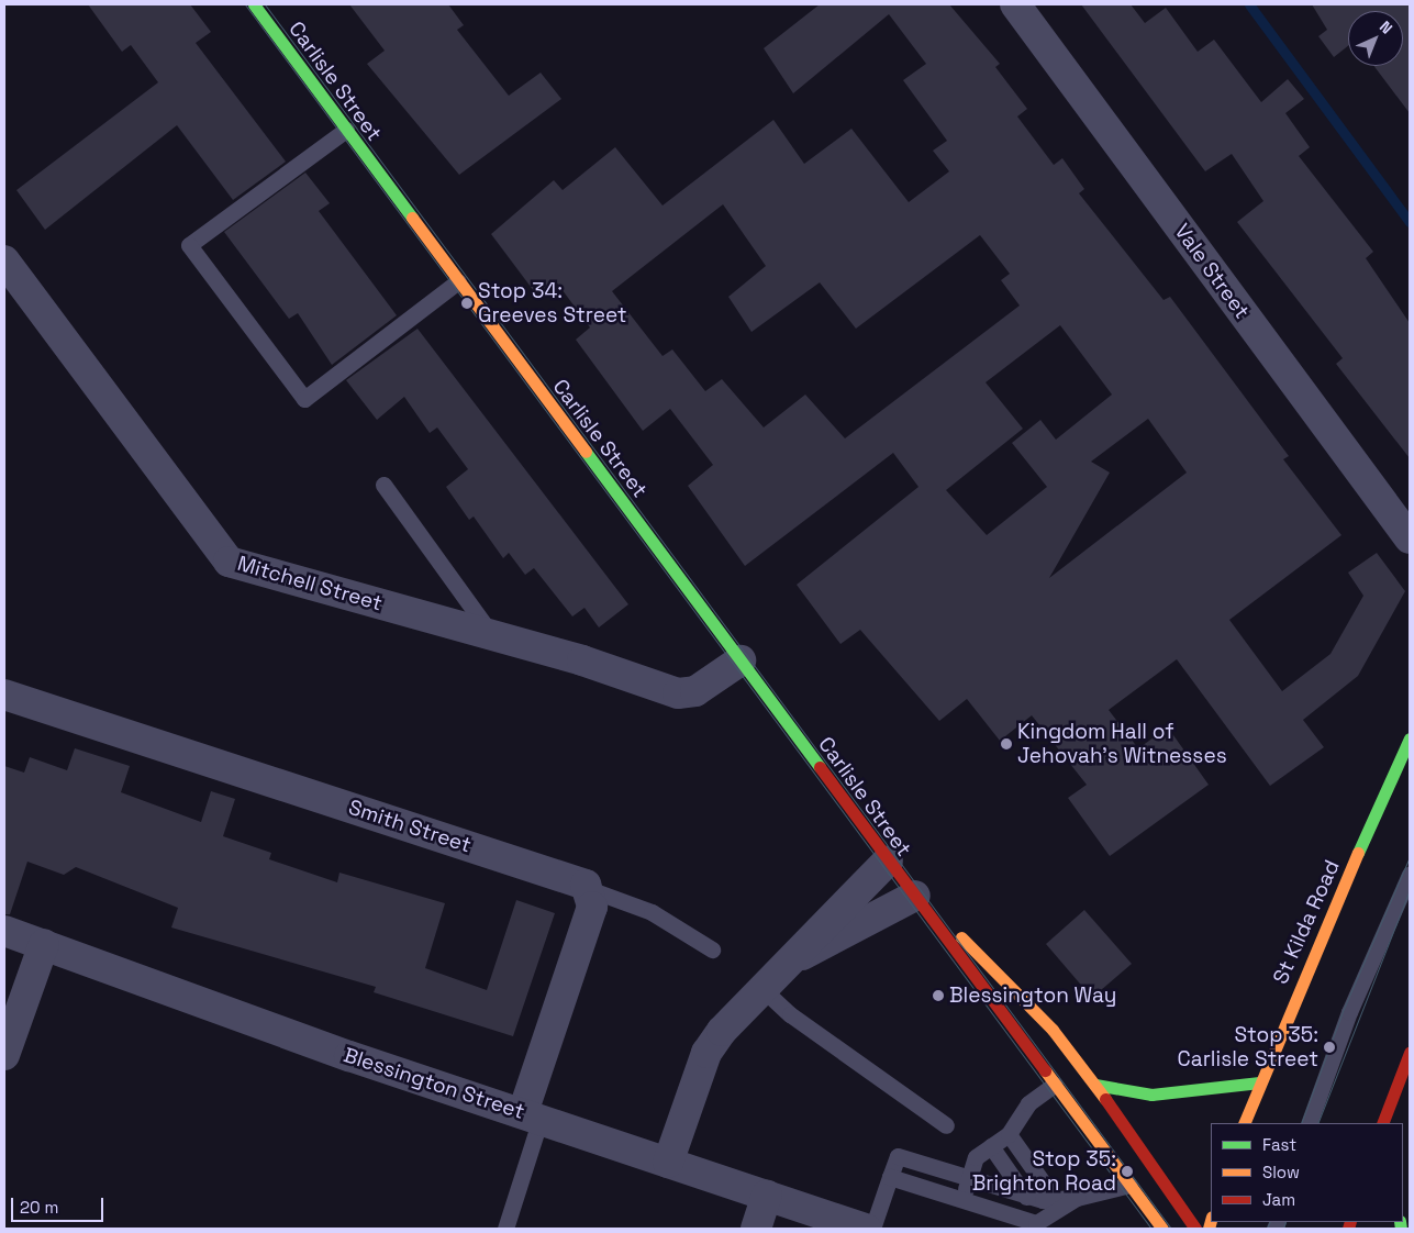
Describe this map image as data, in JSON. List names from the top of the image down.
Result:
{
  "streets": {
    "main road": ["Carlisle Street", "St Kilda Road"],
    "street": [
      "Vale Street",
      "Mitchell Street",
      "Smith Street",
      "Blessington Street"
    ]
  },
  "crossings": [
    ["Carlisle Street", "Mitchell Street"]
  ],
  "places": [
    "Stop 34: Greeves Street",
    "Kingdom Hall of Jehovah's Witnesses",
    "Blessington Way",
    "Stop 35: Carlisle Street",
    "Stop 35: Brighton Road"
  ],
  "legend": ["Fast", "Slow", "Jam"],
  "scale_bar": "20 m",
  "north": "top right"
}
